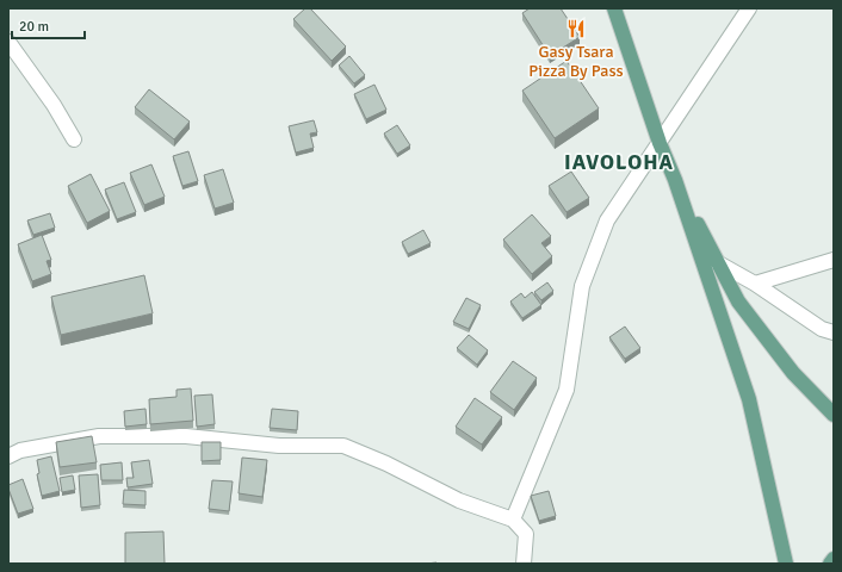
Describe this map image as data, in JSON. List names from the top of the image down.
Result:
{
  "districts": ["IAVOLOHA"],
  "places": {
    "restaurant": ["Gasy Tsara Pizza By Pass"]
  },
  "scale_bar": "20 m"
}
